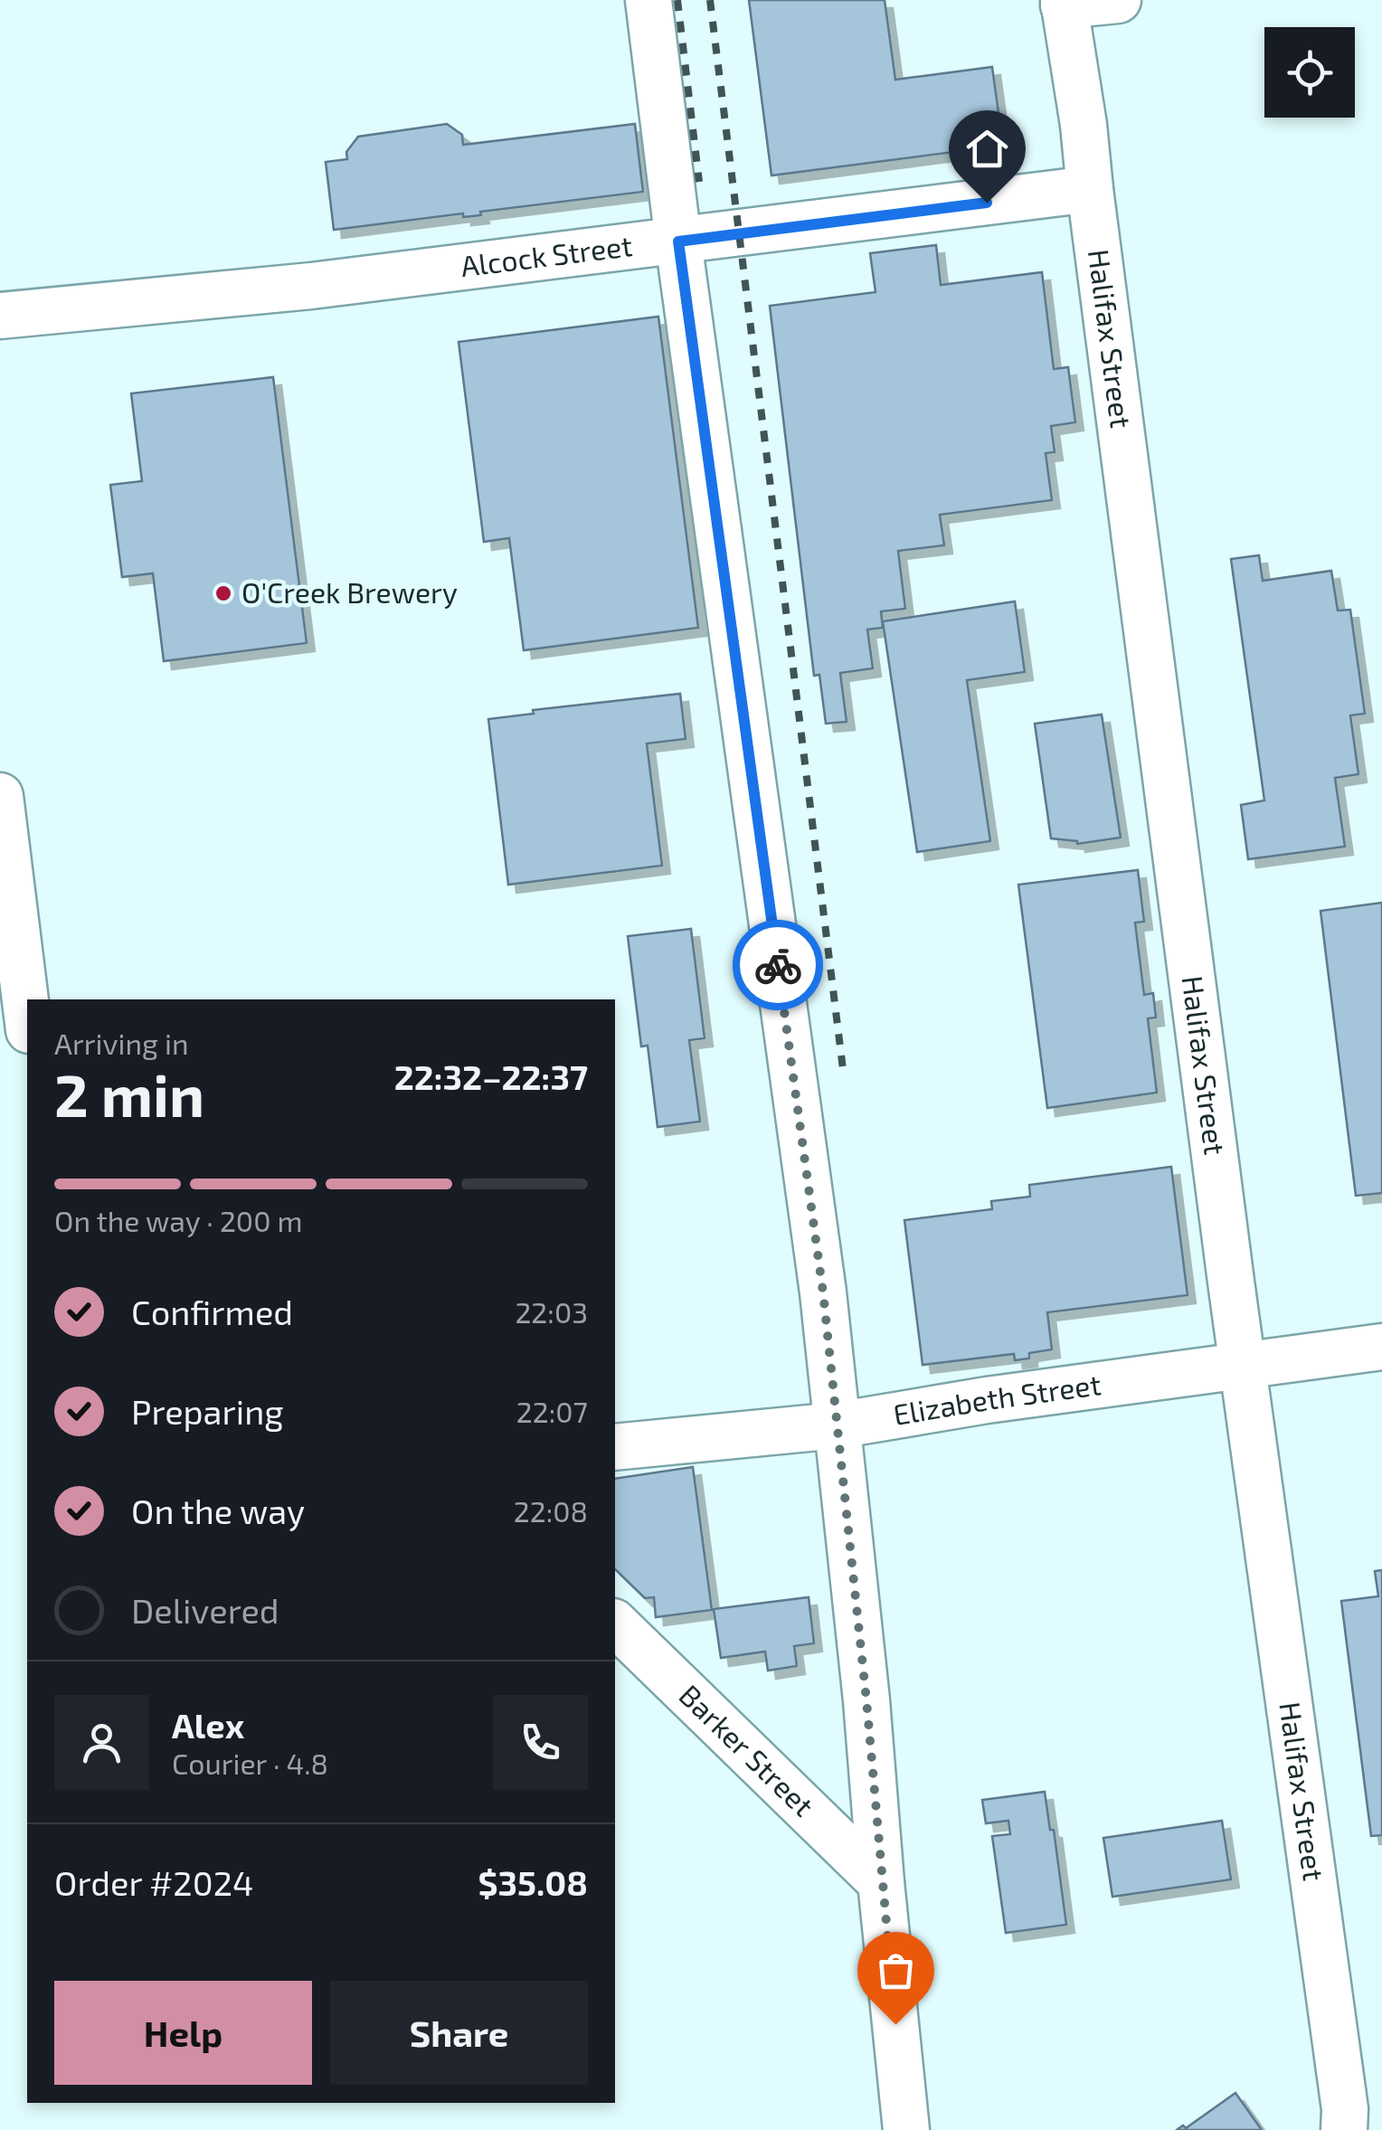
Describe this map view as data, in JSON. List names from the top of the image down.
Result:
{
  "streets": {
    "street": [
      "Alcock Street",
      "Halifax Street",
      "Elizabeth Street",
      "Barker Street"
    ]
  },
  "crossings": [
    ["Alcock Street", "Halifax Street"],
    ["Halifax Street", "Elizabeth Street"]
  ],
  "places": ["O'Creek Brewery"],
  "page": {
    "heading": ["2 min", "Arriving in", "22:32–22:37"],
    "panel": [
      "Alex",
      "Courier · 4.8",
      "Order #2024",
      "$35.08"
    ],
    "bar": "On the way · 200 m",
    "list": [
      ["Confirmed", "22:03"],
      ["Preparing", "22:07"],
      ["On the way", "22:08"],
      "Delivered"
    ],
    "buttons": ["Help", "Share"]
  }
}
